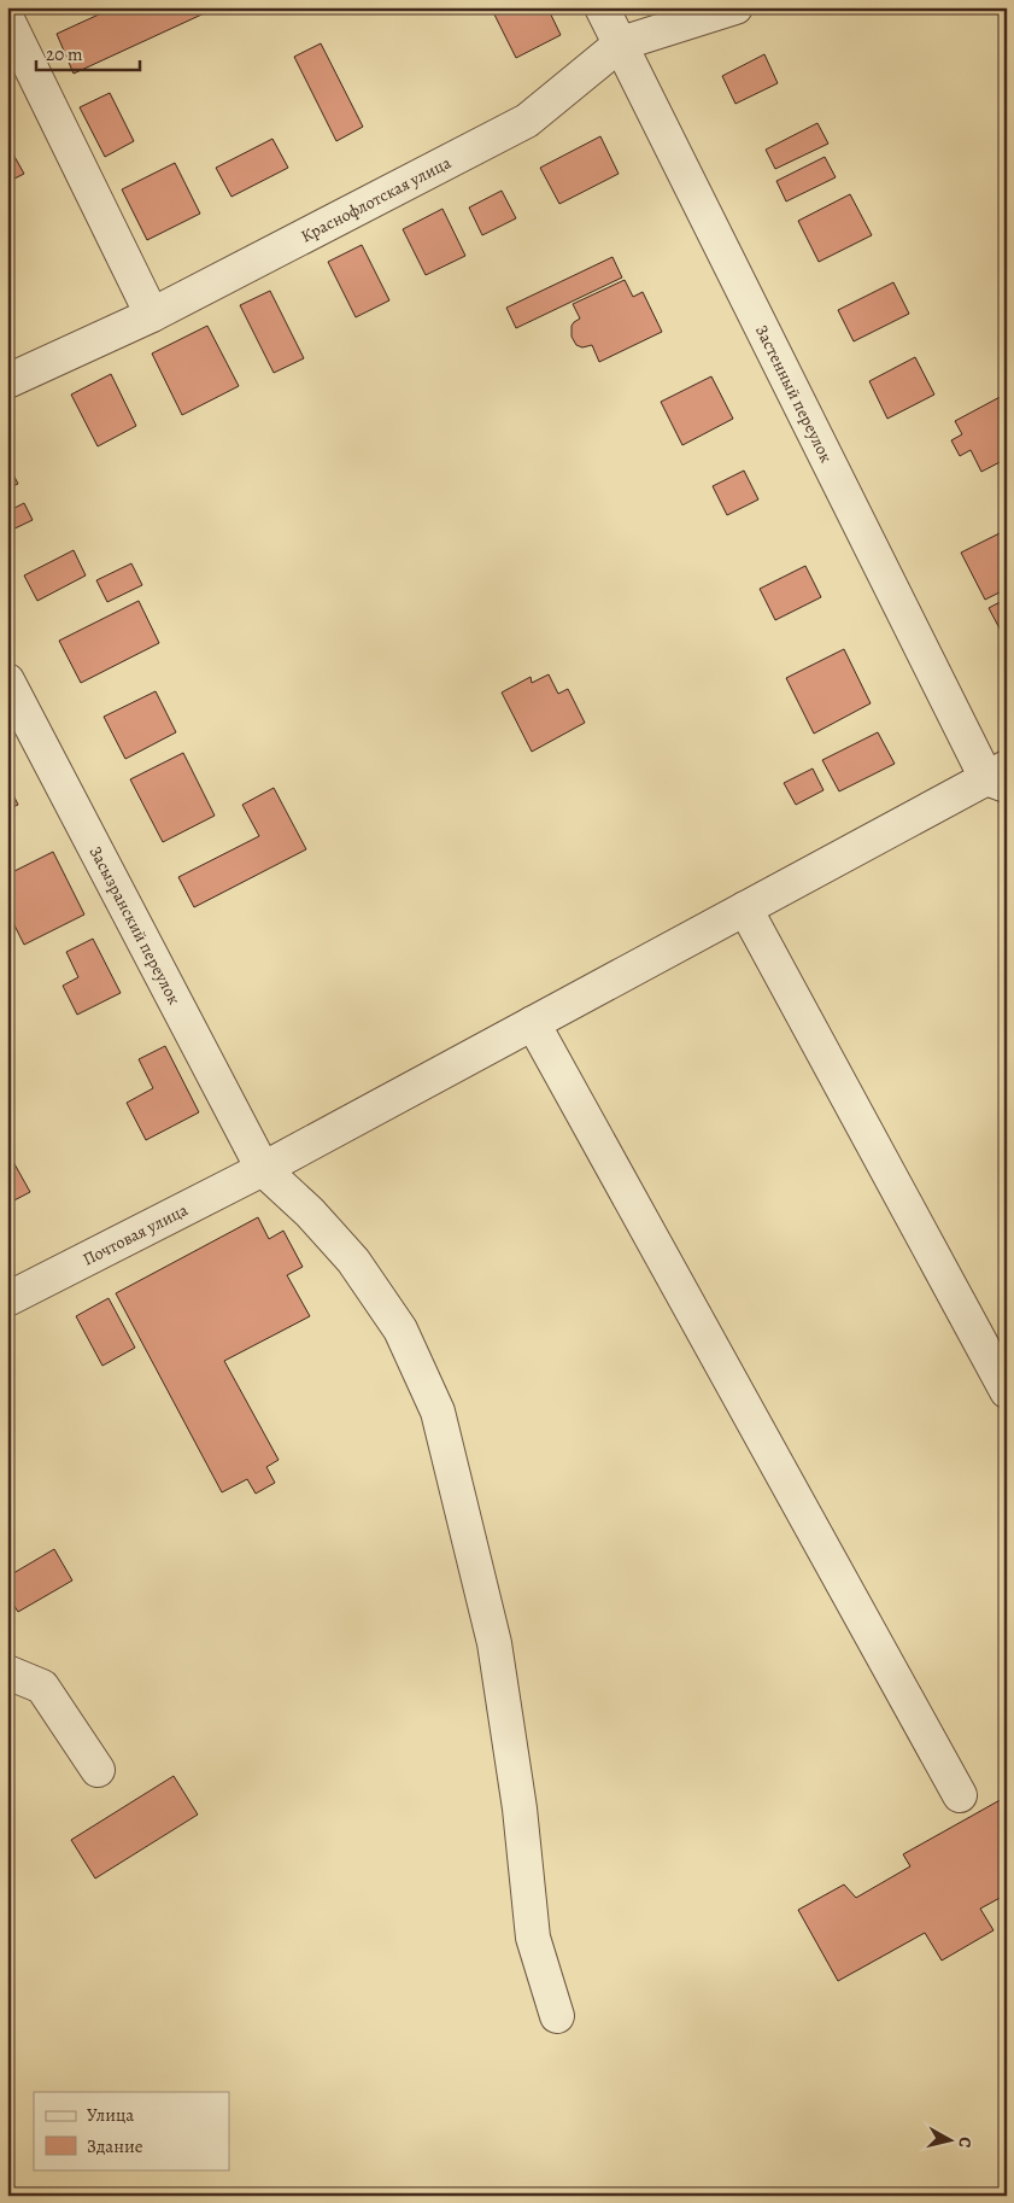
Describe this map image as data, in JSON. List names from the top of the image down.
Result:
{
  "streets": {
    "street": [
      "Краснофлотская улица",
      "Застенный переулок",
      "Засызранский переулок",
      "Почтовая улица"
    ]
  },
  "crossings": [
    ["Краснофлотская улица", "Застенный переулок"],
    ["Застенный переулок", "Почтовая улица"],
    ["Засызранский переулок", "Почтовая улица"]
  ],
  "legend": ["Улица", "Здание"],
  "scale_bar": "20 m",
  "north": "right"
}
